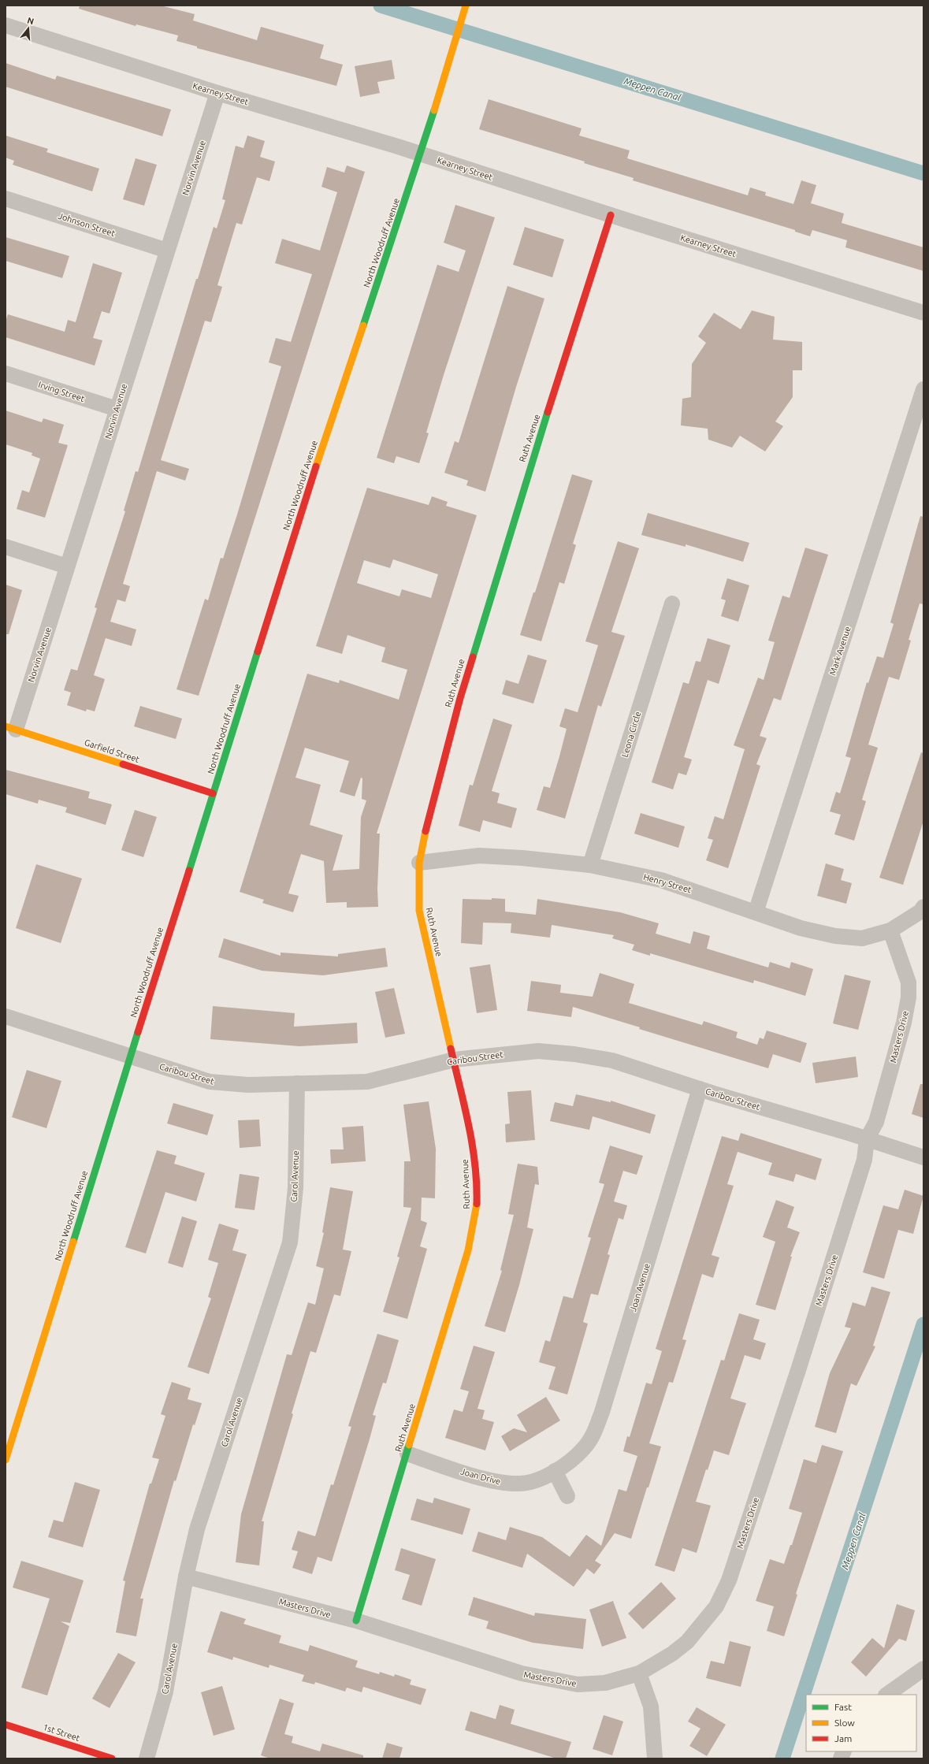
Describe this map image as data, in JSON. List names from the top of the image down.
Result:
{
  "streets": {
    "street": [
      "Kearney Street",
      "Norvin Avenue",
      "Johnson Street",
      "North Woodruff Avenue",
      "Irving Street",
      "Ruth Avenue",
      "Mark Avenue",
      "Leona Circle",
      "Garfield Street",
      "Henry Street",
      "Masters Drive",
      "Caribou Street",
      "Carol Avenue",
      "Joan Avenue",
      "Joan Drive",
      "1st Street"
    ]
  },
  "crossings": [
    ["Kearney Street", "Norvin Avenue"],
    ["Kearney Street", "North Woodruff Avenue"],
    ["Kearney Street", "Ruth Avenue"],
    ["Norvin Avenue", "Johnson Street"],
    ["Norvin Avenue", "Irving Street"],
    ["Norvin Avenue", "Garfield Street"],
    ["North Woodruff Avenue", "Garfield Street"],
    ["North Woodruff Avenue", "Caribou Street"],
    ["Ruth Avenue", "Henry Street"],
    ["Ruth Avenue", "Masters Drive"],
    ["Ruth Avenue", "Caribou Street"],
    ["Ruth Avenue", "Joan Drive"],
    ["Mark Avenue", "Henry Street"],
    ["Leona Circle", "Henry Street"],
    ["Henry Street", "Masters Drive"],
    ["Masters Drive", "Caribou Street"],
    ["Masters Drive", "Carol Avenue"],
    ["Caribou Street", "Carol Avenue"],
    ["Caribou Street", "Joan Avenue"],
    ["Joan Avenue", "Joan Drive"]
  ],
  "water": ["Meppen Canal"],
  "legend": ["Fast", "Slow", "Jam"],
  "north": "top"
}
